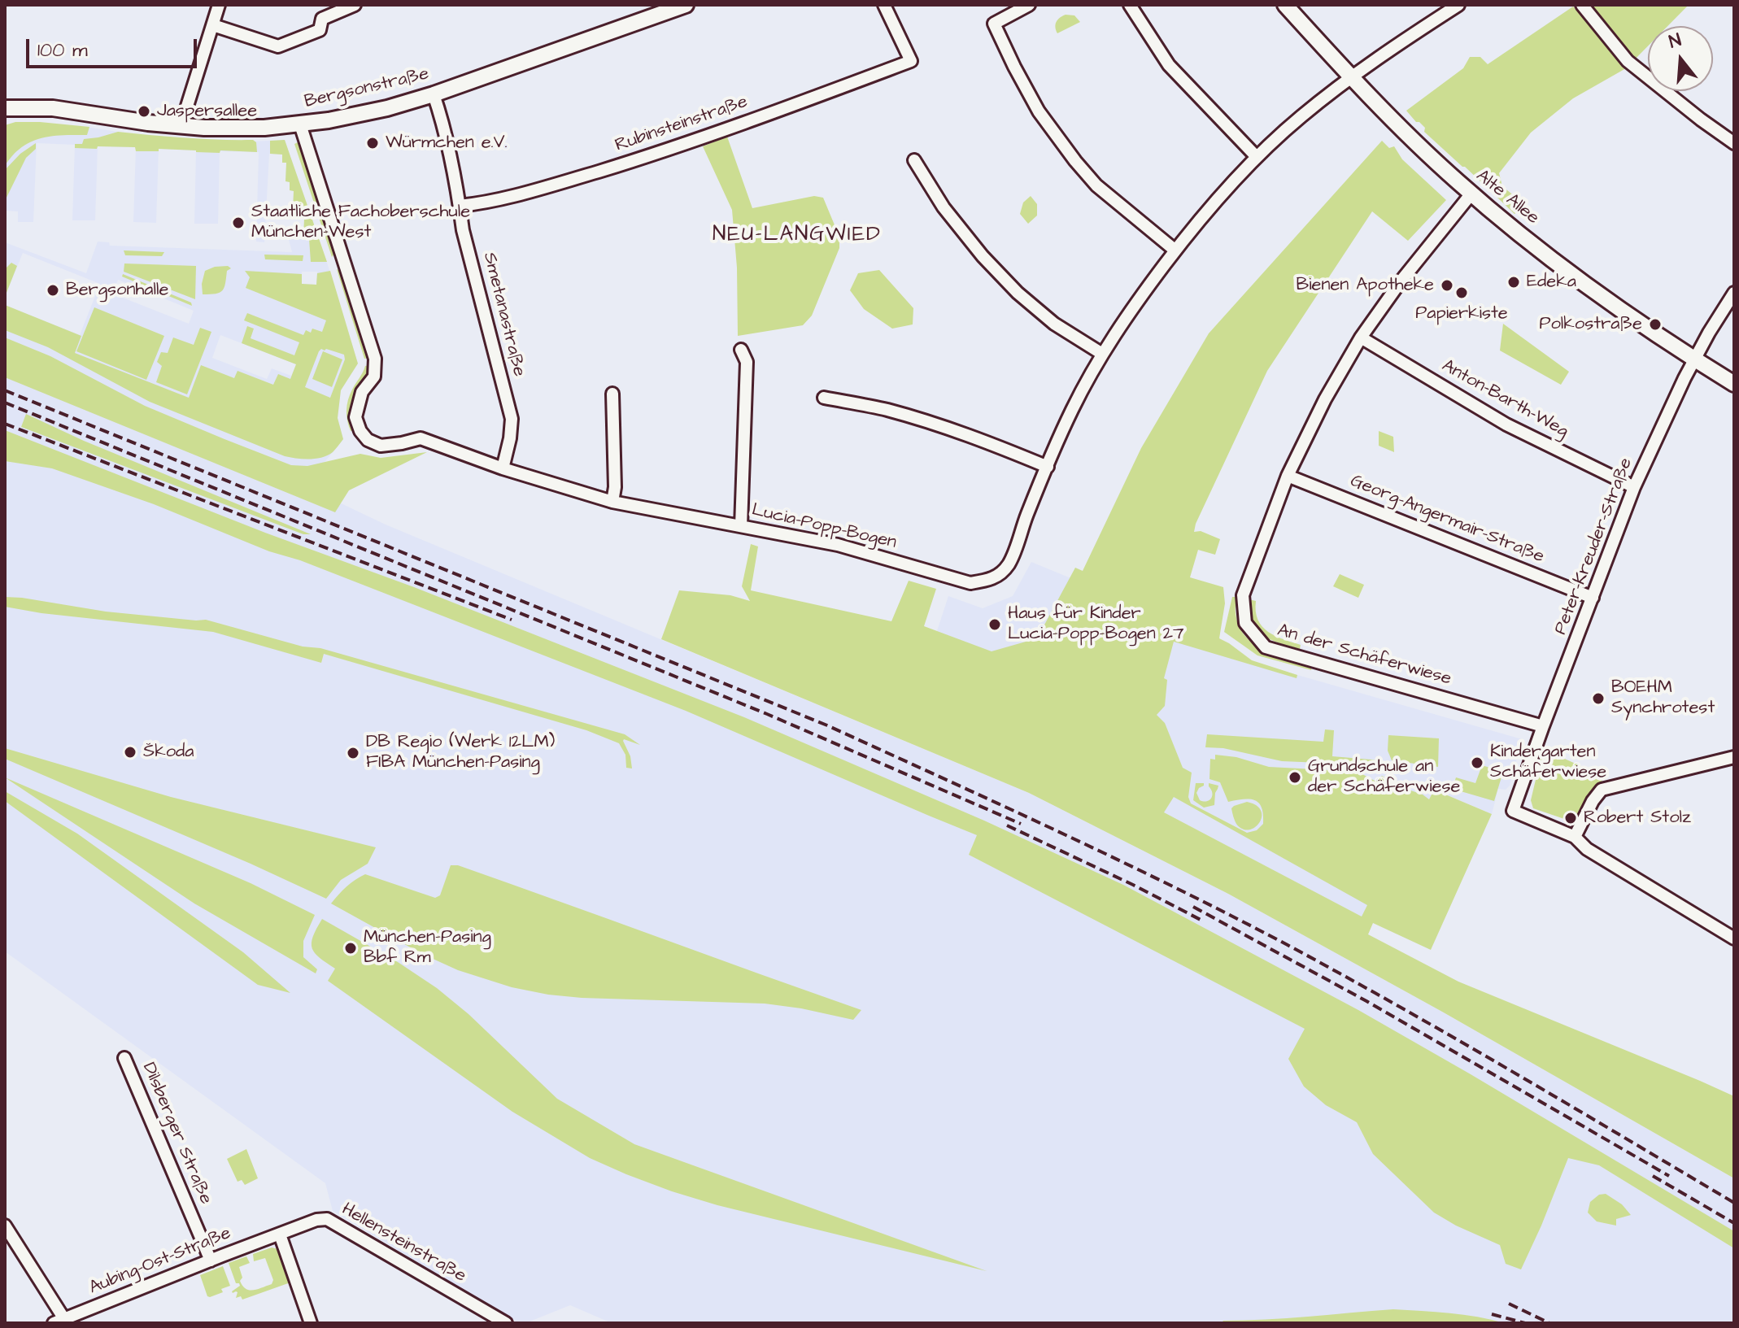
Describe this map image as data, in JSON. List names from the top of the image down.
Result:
{
  "streets": {
    "street": [
      "Bergsonstraße",
      "Rubinsteinstraße",
      "Alte Allee",
      "Smetanastraße",
      "Anton-Barth-Weg",
      "Georg-Angermair-Straße",
      "Lucia-Popp-Bogen",
      "Peter-Kreuder-Straße",
      "An der Schäferwiese",
      "Dilsberger Straße",
      "Hellensteinstraße",
      "Aubing-Ost-Straße"
    ]
  },
  "crossings": [
    ["Bergsonstraße", "Smetanastraße"],
    ["Bergsonstraße", "Lucia-Popp-Bogen"],
    ["Rubinsteinstraße", "Smetanastraße"],
    ["Alte Allee", "Lucia-Popp-Bogen"],
    ["Alte Allee", "Peter-Kreuder-Straße"],
    ["Alte Allee", "An der Schäferwiese"],
    ["Smetanastraße", "Lucia-Popp-Bogen"],
    ["Anton-Barth-Weg", "Peter-Kreuder-Straße"],
    ["Anton-Barth-Weg", "An der Schäferwiese"],
    ["Georg-Angermair-Straße", "Peter-Kreuder-Straße"],
    ["Georg-Angermair-Straße", "An der Schäferwiese"],
    ["Peter-Kreuder-Straße", "An der Schäferwiese"],
    ["Dilsberger Straße", "Aubing-Ost-Straße"],
    ["Hellensteinstraße", "Aubing-Ost-Straße"]
  ],
  "districts": ["NEU-LANGWIED"],
  "places": [
    "Jaspersallee",
    "Würmchen e.V.",
    "Staatliche Fachoberschule München-West",
    "Edeka",
    "Bienen Apotheke",
    "Bergsonhalle",
    "Papierkiste",
    "Polkostraße",
    "Haus für Kinder Lucia-Popp-Bogen 27",
    "BOEHM Synchrotest",
    "Škoda",
    "DB Regio (Werk 12LM) FIBA München-Pasing",
    "Kindergarten Schäferwiese",
    "Grundschule an der Schäferwiese",
    "Robert Stolz",
    "München-Pasing Bbf Rm"
  ],
  "scale_bar": "100 m",
  "north": "top"
}
